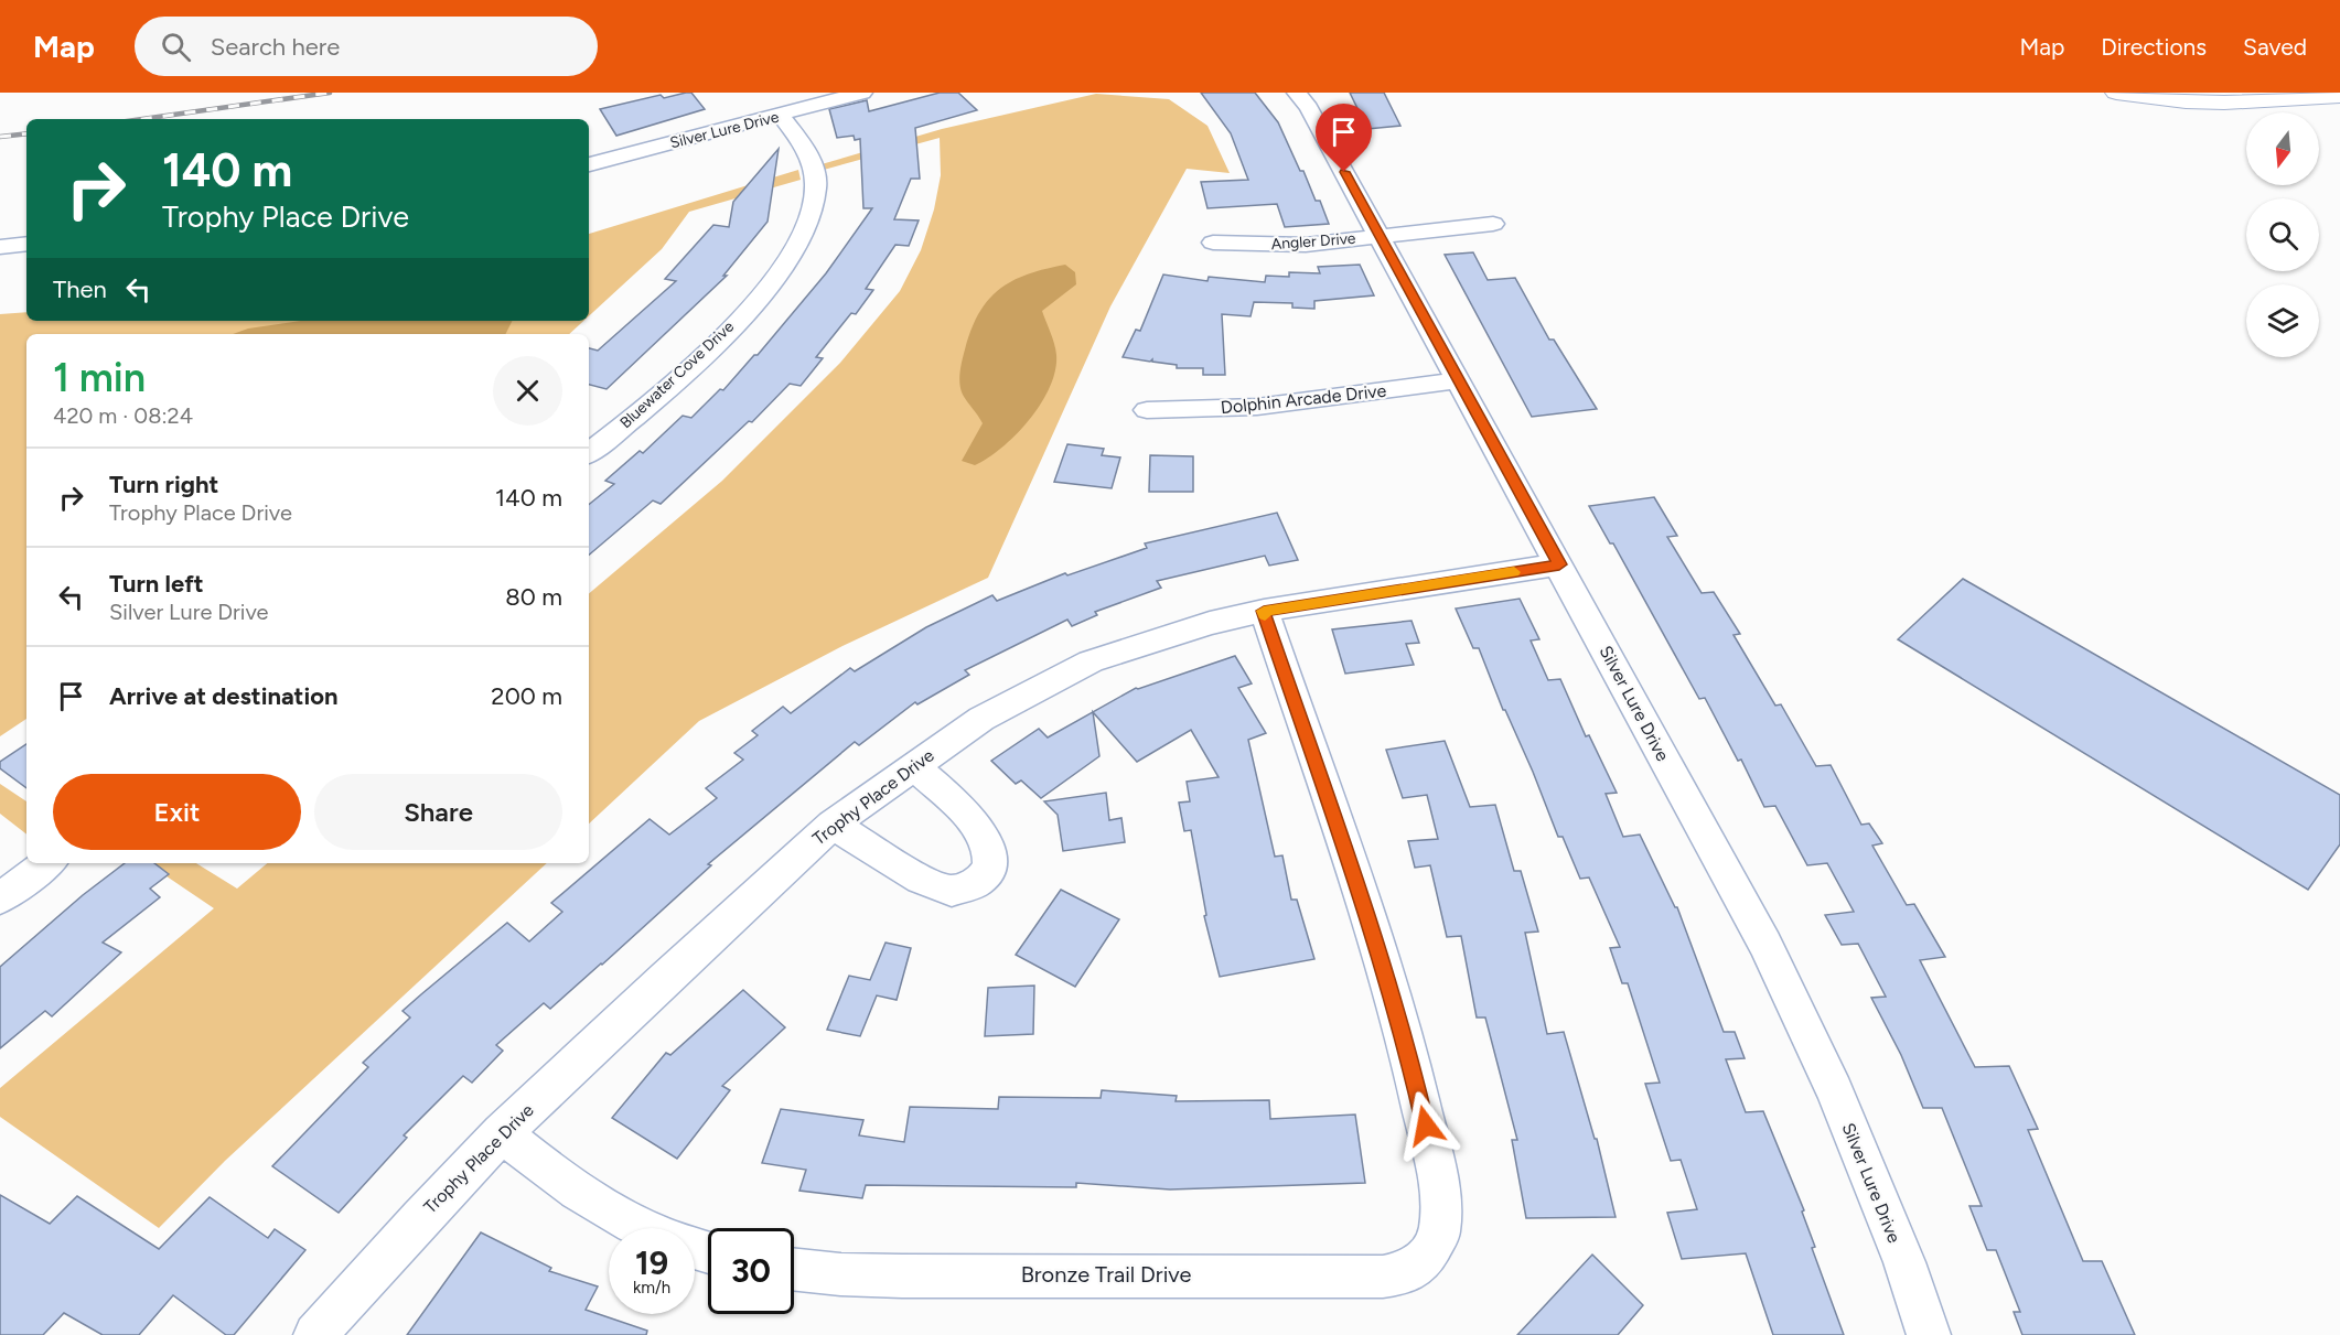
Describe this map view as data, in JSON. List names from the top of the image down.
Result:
{
  "streets": {
    "street": [
      "Silver Lure Drive",
      "Angler Drive",
      "Bluewater Cove Drive",
      "Dolphin Arcade Drive",
      "Trophy Place Drive",
      "Bronze Trail Drive"
    ]
  },
  "crossings": [
    ["Silver Lure Drive", "Angler Drive"],
    ["Silver Lure Drive", "Bluewater Cove Drive"],
    ["Silver Lure Drive", "Dolphin Arcade Drive"],
    ["Silver Lure Drive", "Trophy Place Drive"],
    ["Trophy Place Drive", "Bronze Trail Drive"]
  ],
  "north": "bottom",
  "page": {
    "header": "Map",
    "search": "Search here",
    "nav": ["Map", "Directions", "Saved"],
    "turn": ["140 m", "Trophy Place Drive"],
    "then": "Then",
    "heading": ["1 min", "420 m · 08:24"],
    "list": [
      {
        "name": "Turn right",
        "note": "Trophy Place Drive",
        "value": "140 m"
      },
      {
        "name": "Turn left",
        "note": "Silver Lure Drive",
        "value": "80 m"
      },
      {
        "name": "Arrive at destination",
        "value": "200 m"
      }
    ],
    "buttons": ["Exit", "Share"],
    "speed": "19 km/h",
    "limit": "30"
  }
}
